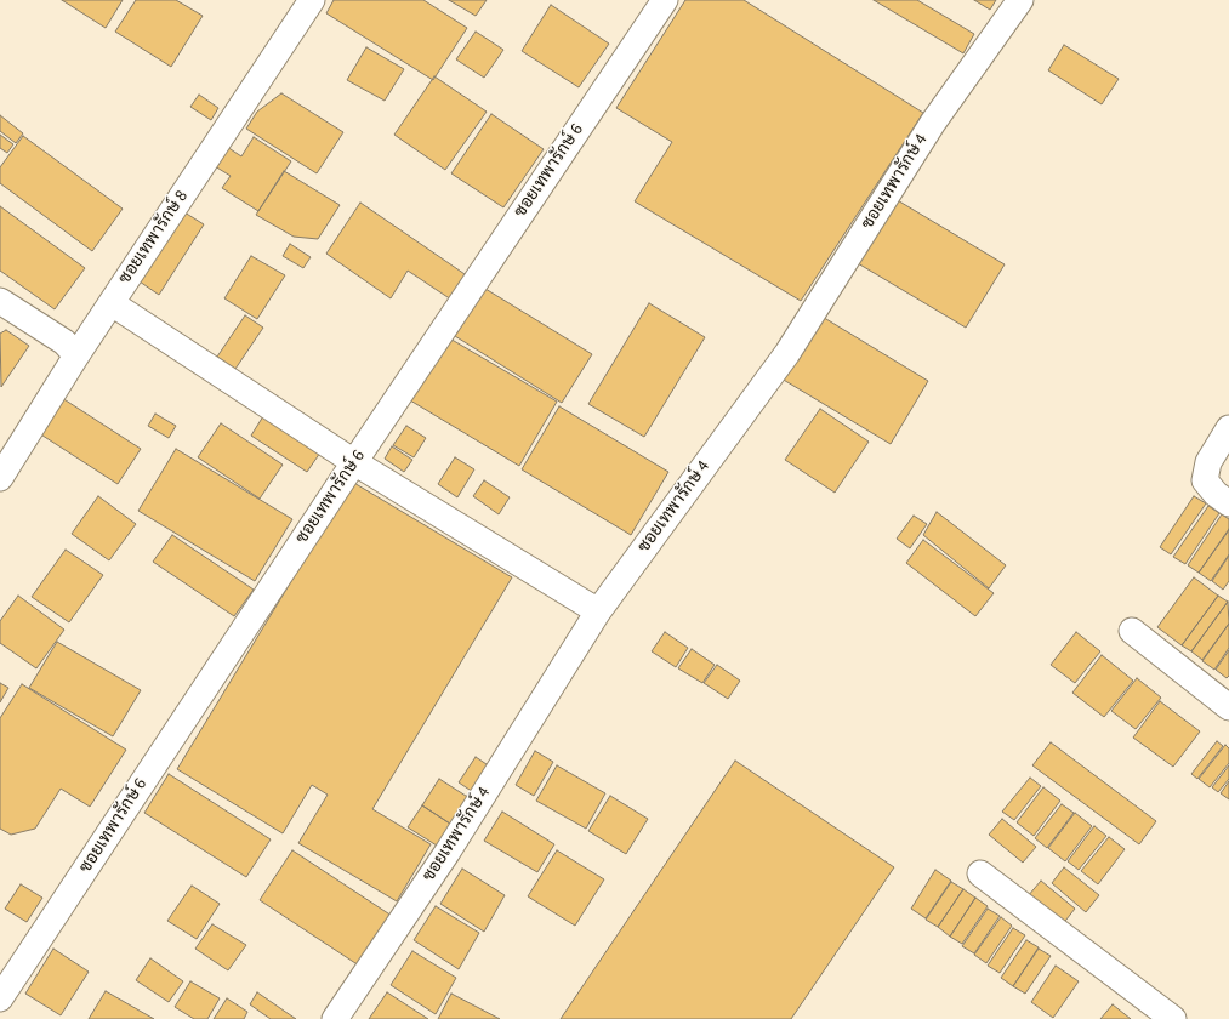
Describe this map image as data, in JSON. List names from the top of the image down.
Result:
{
  "streets": {
    "street": ["ซอยเทพารักษ์ 6", "ซอยเทพารักษ์ 4", "ซอยเทพารักษ์ 8"]
  }
}
